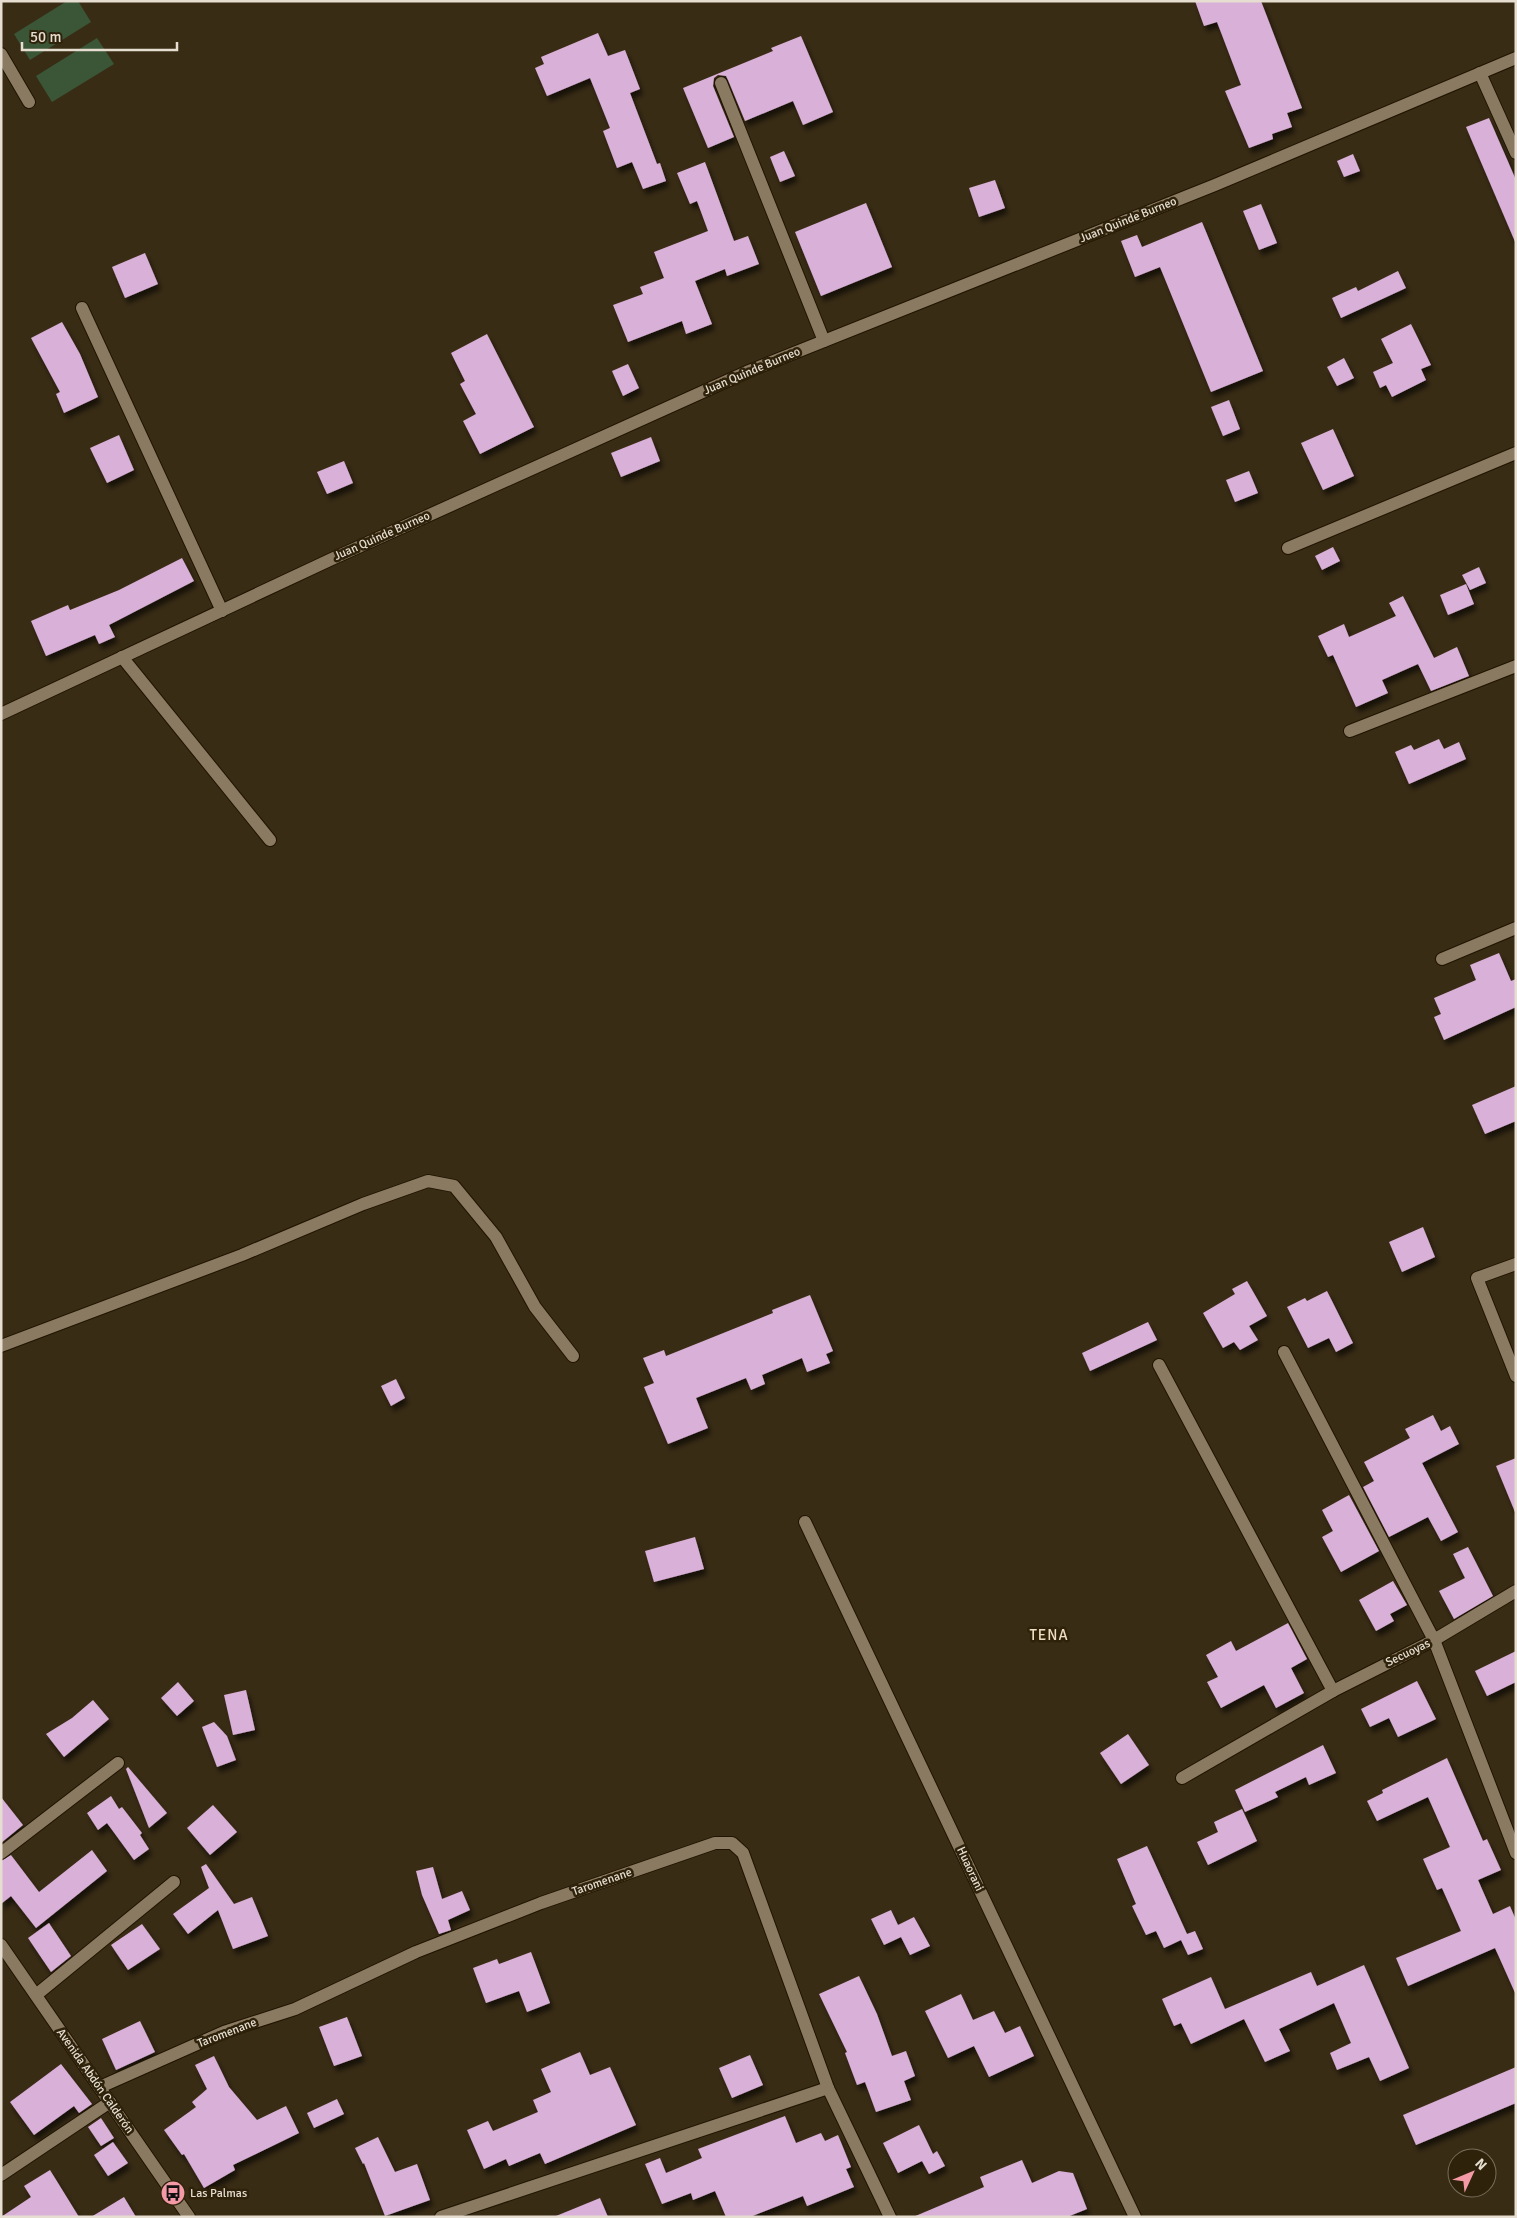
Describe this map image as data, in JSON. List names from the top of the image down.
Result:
{
  "streets": {
    "street": [
      "Juan Quinde Burneo",
      "Secuoyas",
      "Huaorani",
      "Taromenane",
      "Avenida Abdón Calderón"
    ]
  },
  "crossings": [
    ["Taromenane", "Avenida Abdón Calderón"]
  ],
  "districts": ["TENA"],
  "places": {
    "bus stop": ["Las Palmas"]
  },
  "scale_bar": "50 m",
  "north": "top right"
}
